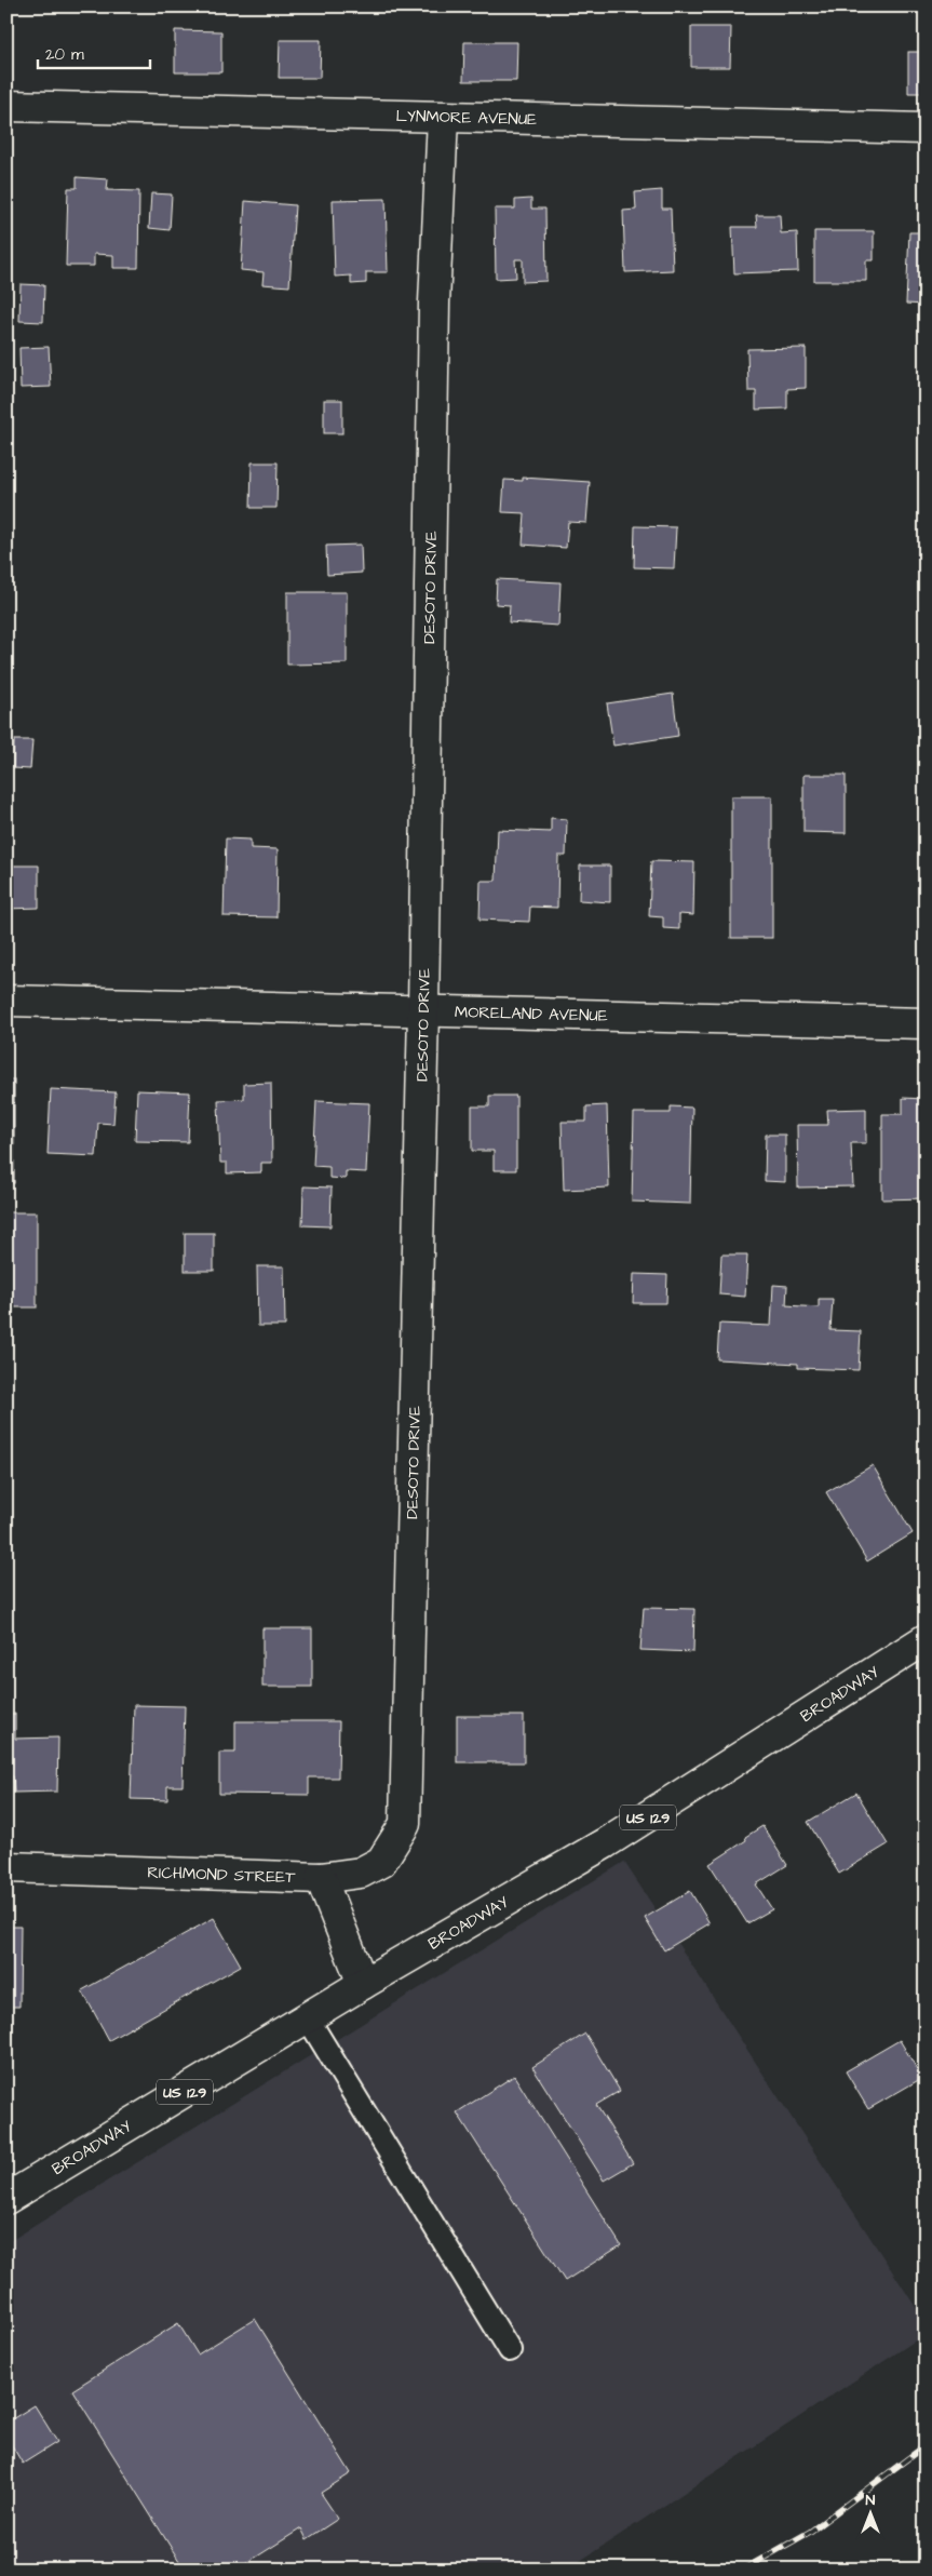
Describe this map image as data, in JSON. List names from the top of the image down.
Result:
{
  "streets": {
    "street": [
      "LYNMORE AVENUE",
      "DESOTO DRIVE",
      "MORELAND AVENUE",
      "BROADWAY",
      "US 129",
      "RICHMOND STREET"
    ]
  },
  "crossings": [
    ["LYNMORE AVENUE", "DESOTO DRIVE"],
    ["DESOTO DRIVE", "MORELAND AVENUE"],
    ["DESOTO DRIVE", "RICHMOND STREET"]
  ],
  "scale_bar": "20 m",
  "north": "top"
}
